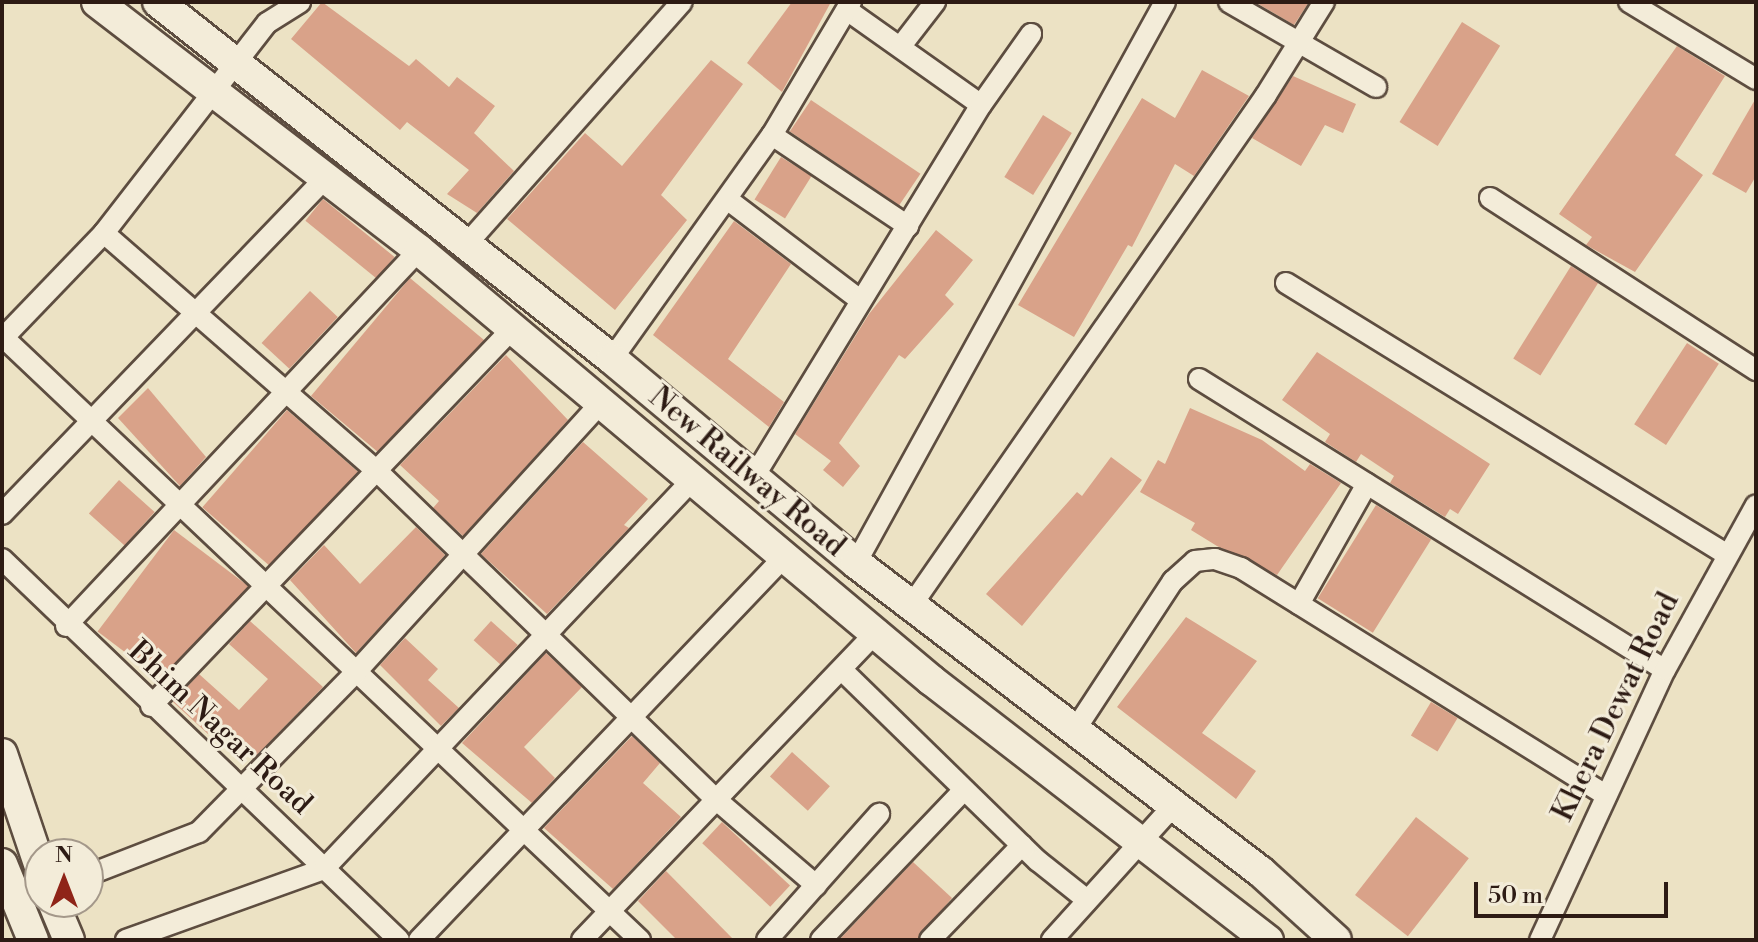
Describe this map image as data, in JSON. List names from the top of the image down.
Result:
{
  "streets": {
    "main road": ["New Railway Road"],
    "street": ["Khera Dewat Road", "Bhim Nagar Road"]
  },
  "scale_bar": "50 m",
  "north": "top"
}
